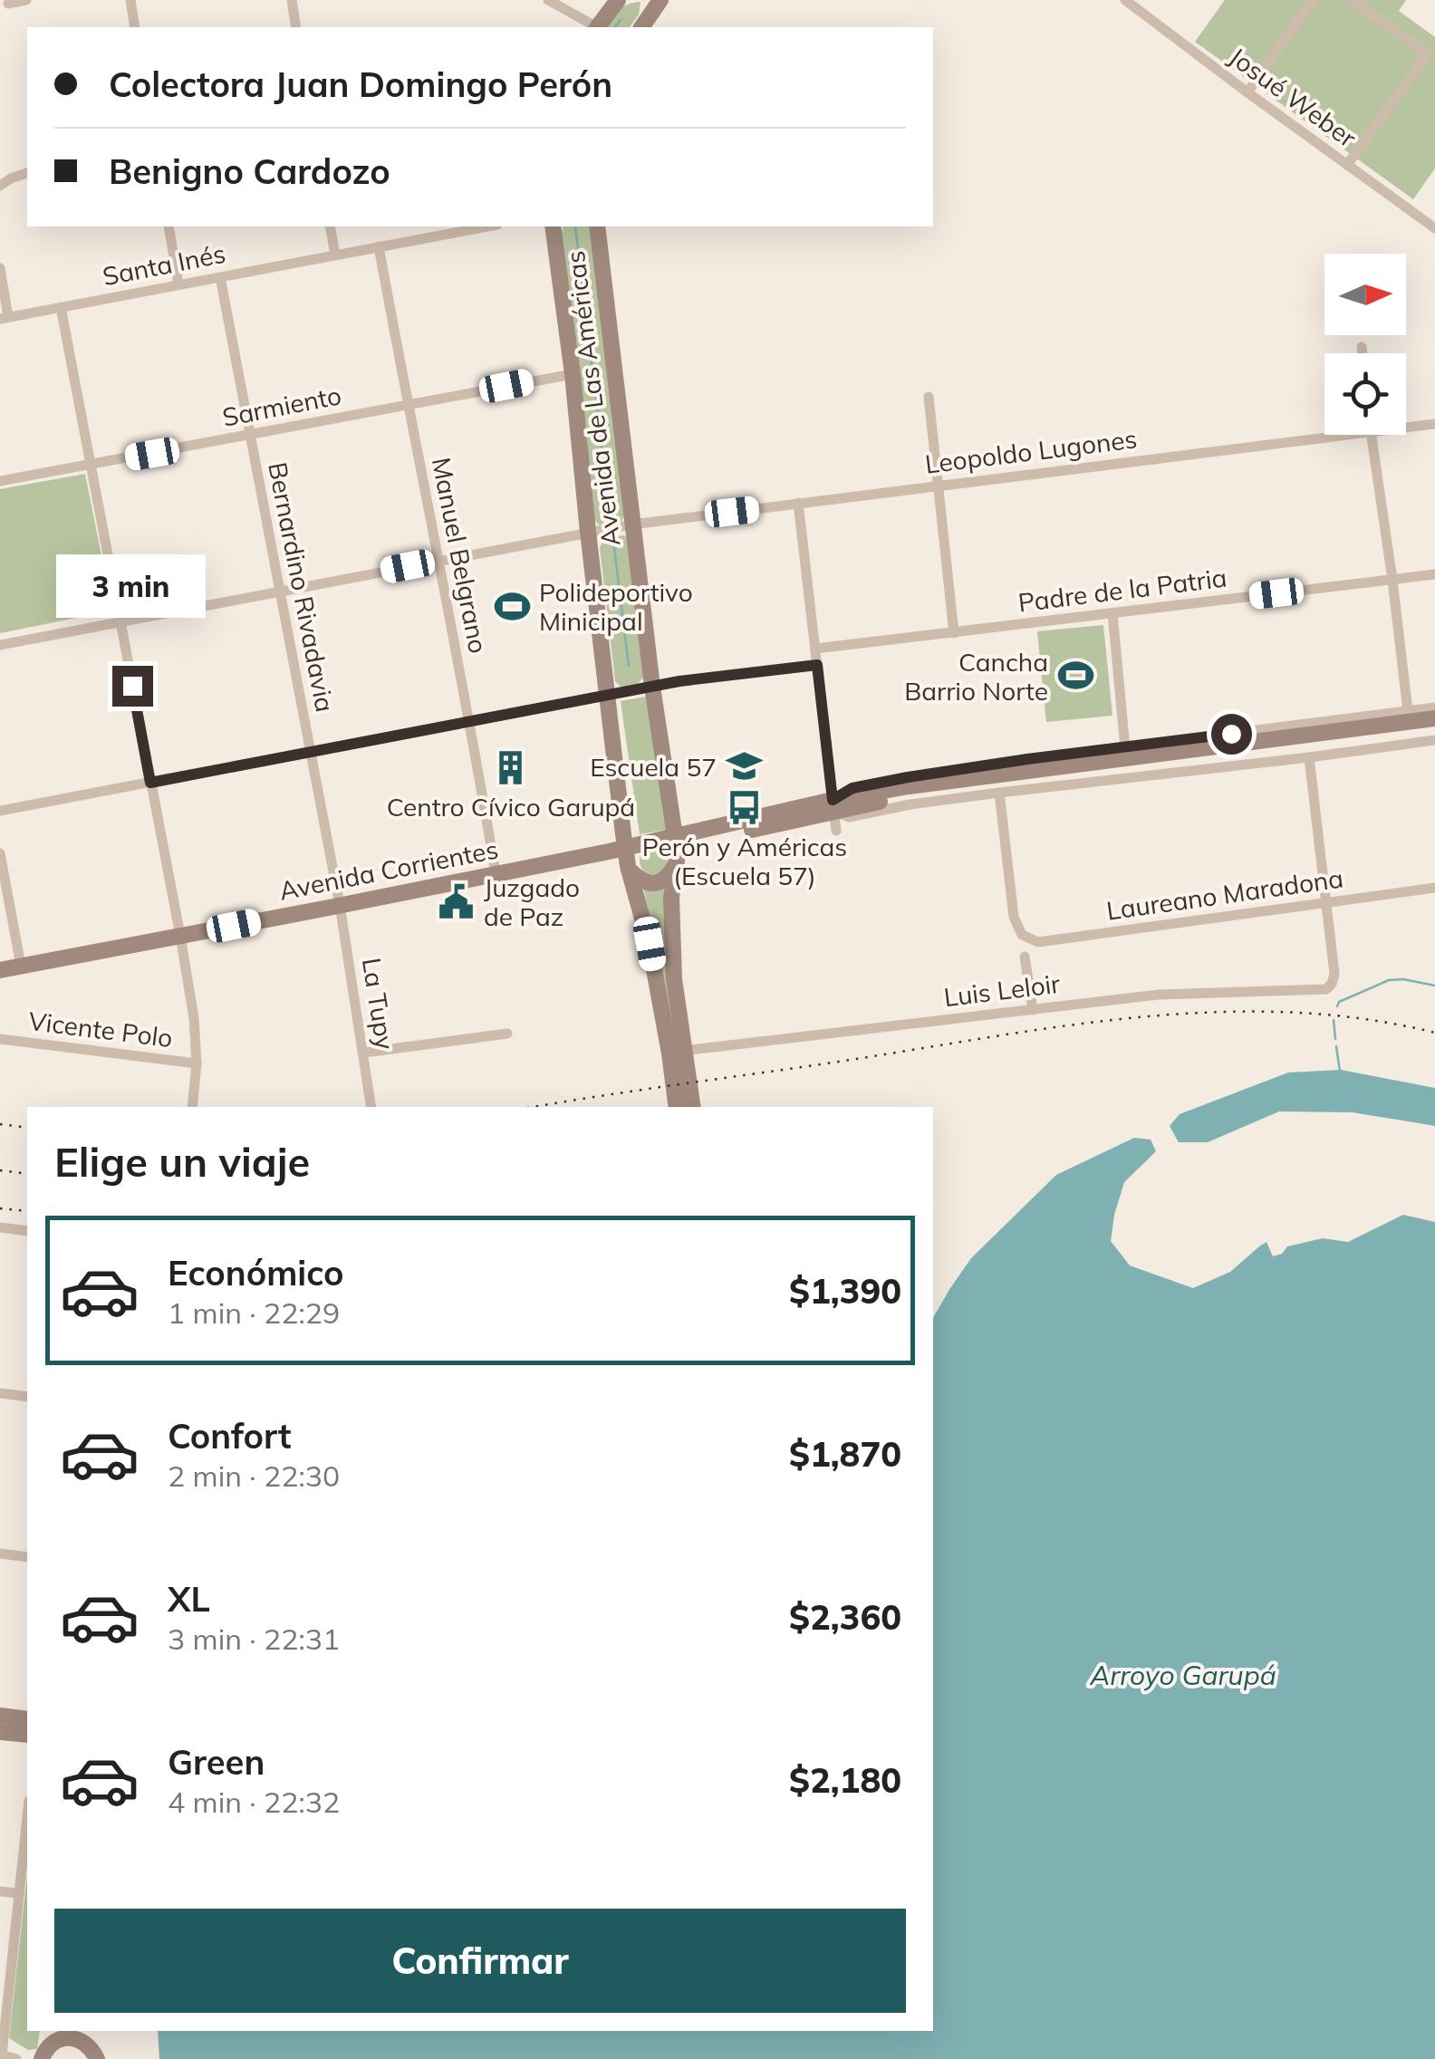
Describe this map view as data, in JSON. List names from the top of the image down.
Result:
{
  "streets": {
    "main road": ["Avenida de Las Américas", "Avenida Corrientes"],
    "street": [
      "Josué Weber",
      "Santa Inés",
      "Sarmiento",
      "Leopoldo Lugones",
      "Manuel Belgrano",
      "Bernardino Rivadavia",
      "Padre de la Patria",
      "Laureano Maradona",
      "Luis Leloir",
      "La Tupy",
      "Vicente Polo"
    ]
  },
  "crossings": [
    ["Santa Inés", "Manuel Belgrano"],
    ["Santa Inés", "Bernardino Rivadavia"],
    ["Avenida de Las Américas", "Sarmiento"],
    ["Avenida de Las Américas", "Leopoldo Lugones"],
    ["Avenida de Las Américas", "Avenida Corrientes"],
    ["Avenida de Las Américas", "Luis Leloir"],
    ["Sarmiento", "Manuel Belgrano"],
    ["Sarmiento", "Bernardino Rivadavia"],
    ["Leopoldo Lugones", "Manuel Belgrano"],
    ["Leopoldo Lugones", "Bernardino Rivadavia"],
    ["Manuel Belgrano", "Avenida Corrientes"],
    ["Bernardino Rivadavia", "Avenida Corrientes"],
    ["Bernardino Rivadavia", "La Tupy"],
    ["Avenida Corrientes", "La Tupy"],
    ["Laureano Maradona", "Luis Leloir"]
  ],
  "water": ["Arroyo Garupá"],
  "places": {
    "sports": ["Polideportivo Minicipal", "Cancha Barrio Norte"],
    "school or university": ["Escuela 57"],
    "building": ["Centro Cívico Garupá"],
    "bus stop": ["Perón y Américas (Escuela 57)"],
    "public building": ["Juzgado de Paz"]
  },
  "north": "right",
  "page": {
    "banner": ["Colectora Juan Domingo Perón", "Benigno Cardozo"],
    "bubble": "3 min",
    "heading": "Elige un viaje",
    "list": [
      {
        "name": "Económico",
        "note": "1 min · 22:29",
        "value": "$1,390"
      },
      {
        "name": "Confort",
        "note": "2 min · 22:30",
        "value": "$1,870"
      },
      {
        "name": "XL",
        "note": "3 min · 22:31",
        "value": "$2,360"
      },
      {
        "name": "Green",
        "note": "4 min · 22:32",
        "value": "$2,180"
      }
    ],
    "buttons": "Confirmar"
  }
}
